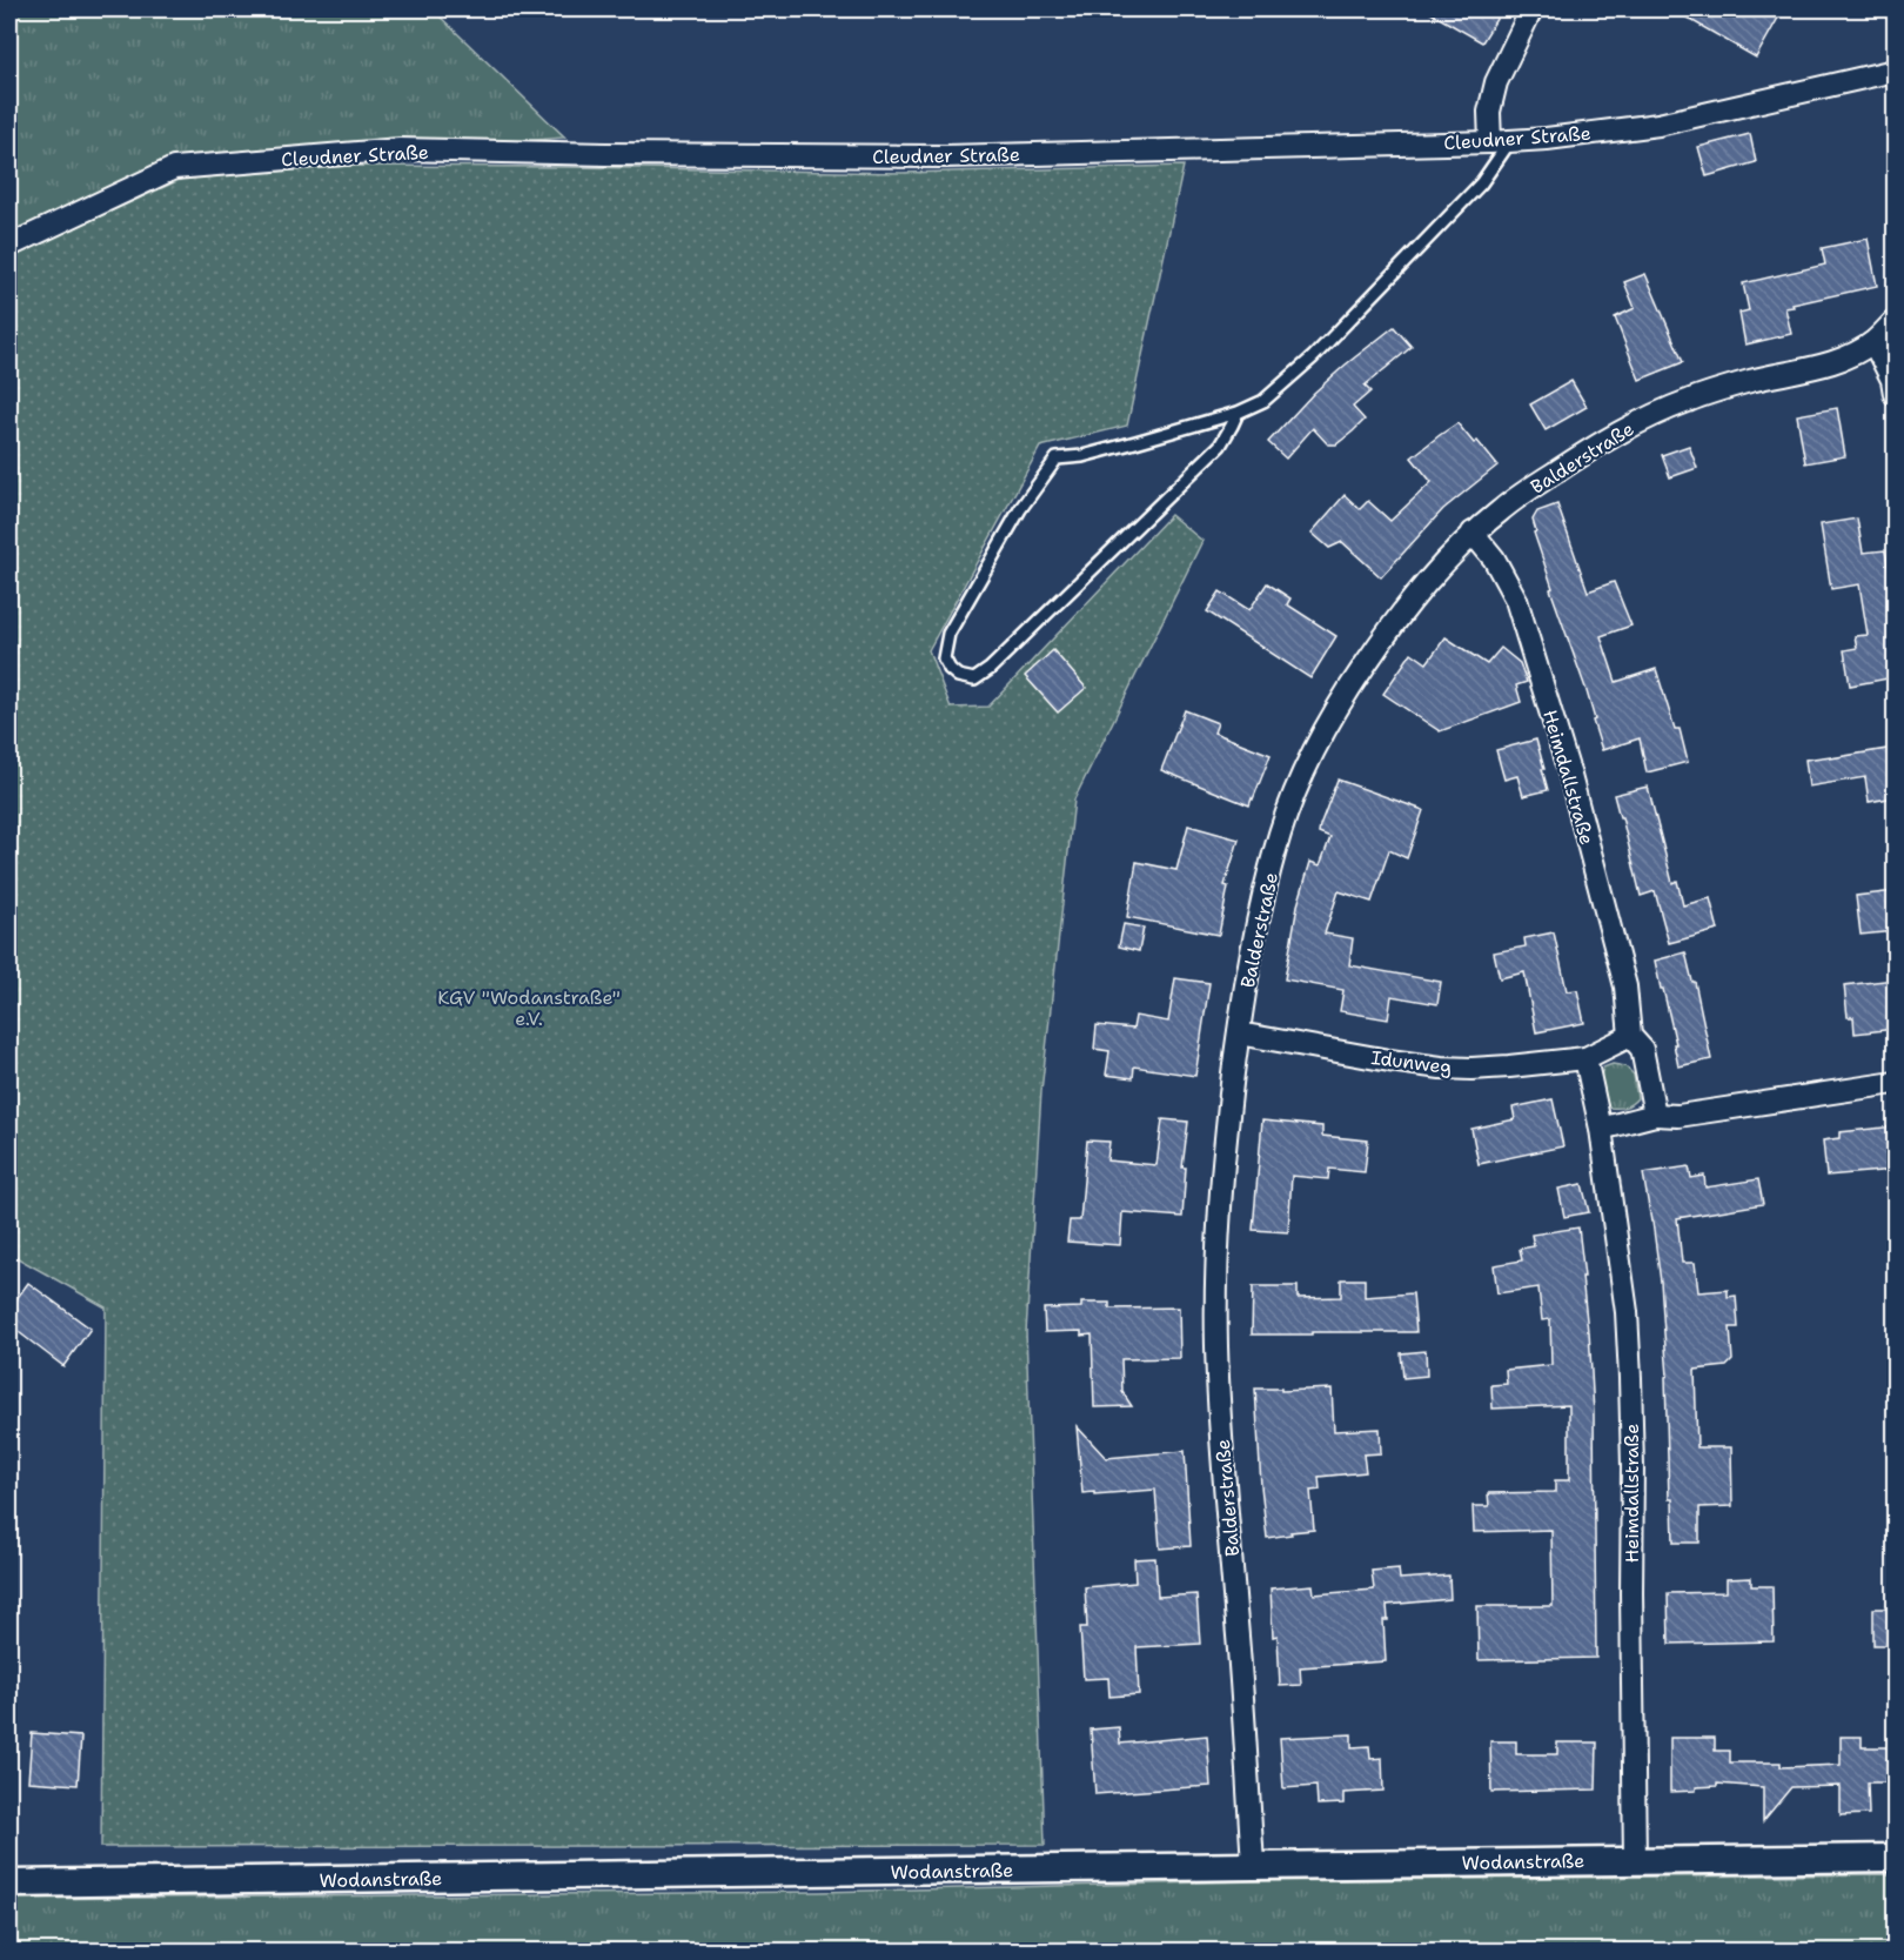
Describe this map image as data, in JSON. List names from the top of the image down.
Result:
{
  "streets": {
    "street": [
      "Cleudner Straße",
      "Balderstraße",
      "Heimdallstraße",
      "Idunweg",
      "Wodanstraße"
    ]
  },
  "crossings": [
    ["Balderstraße", "Heimdallstraße"],
    ["Balderstraße", "Idunweg"],
    ["Balderstraße", "Wodanstraße"],
    ["Heimdallstraße", "Idunweg"],
    ["Heimdallstraße", "Wodanstraße"]
  ],
  "parks": ["KGV \"Wodanstraße\" e.V."]
}
